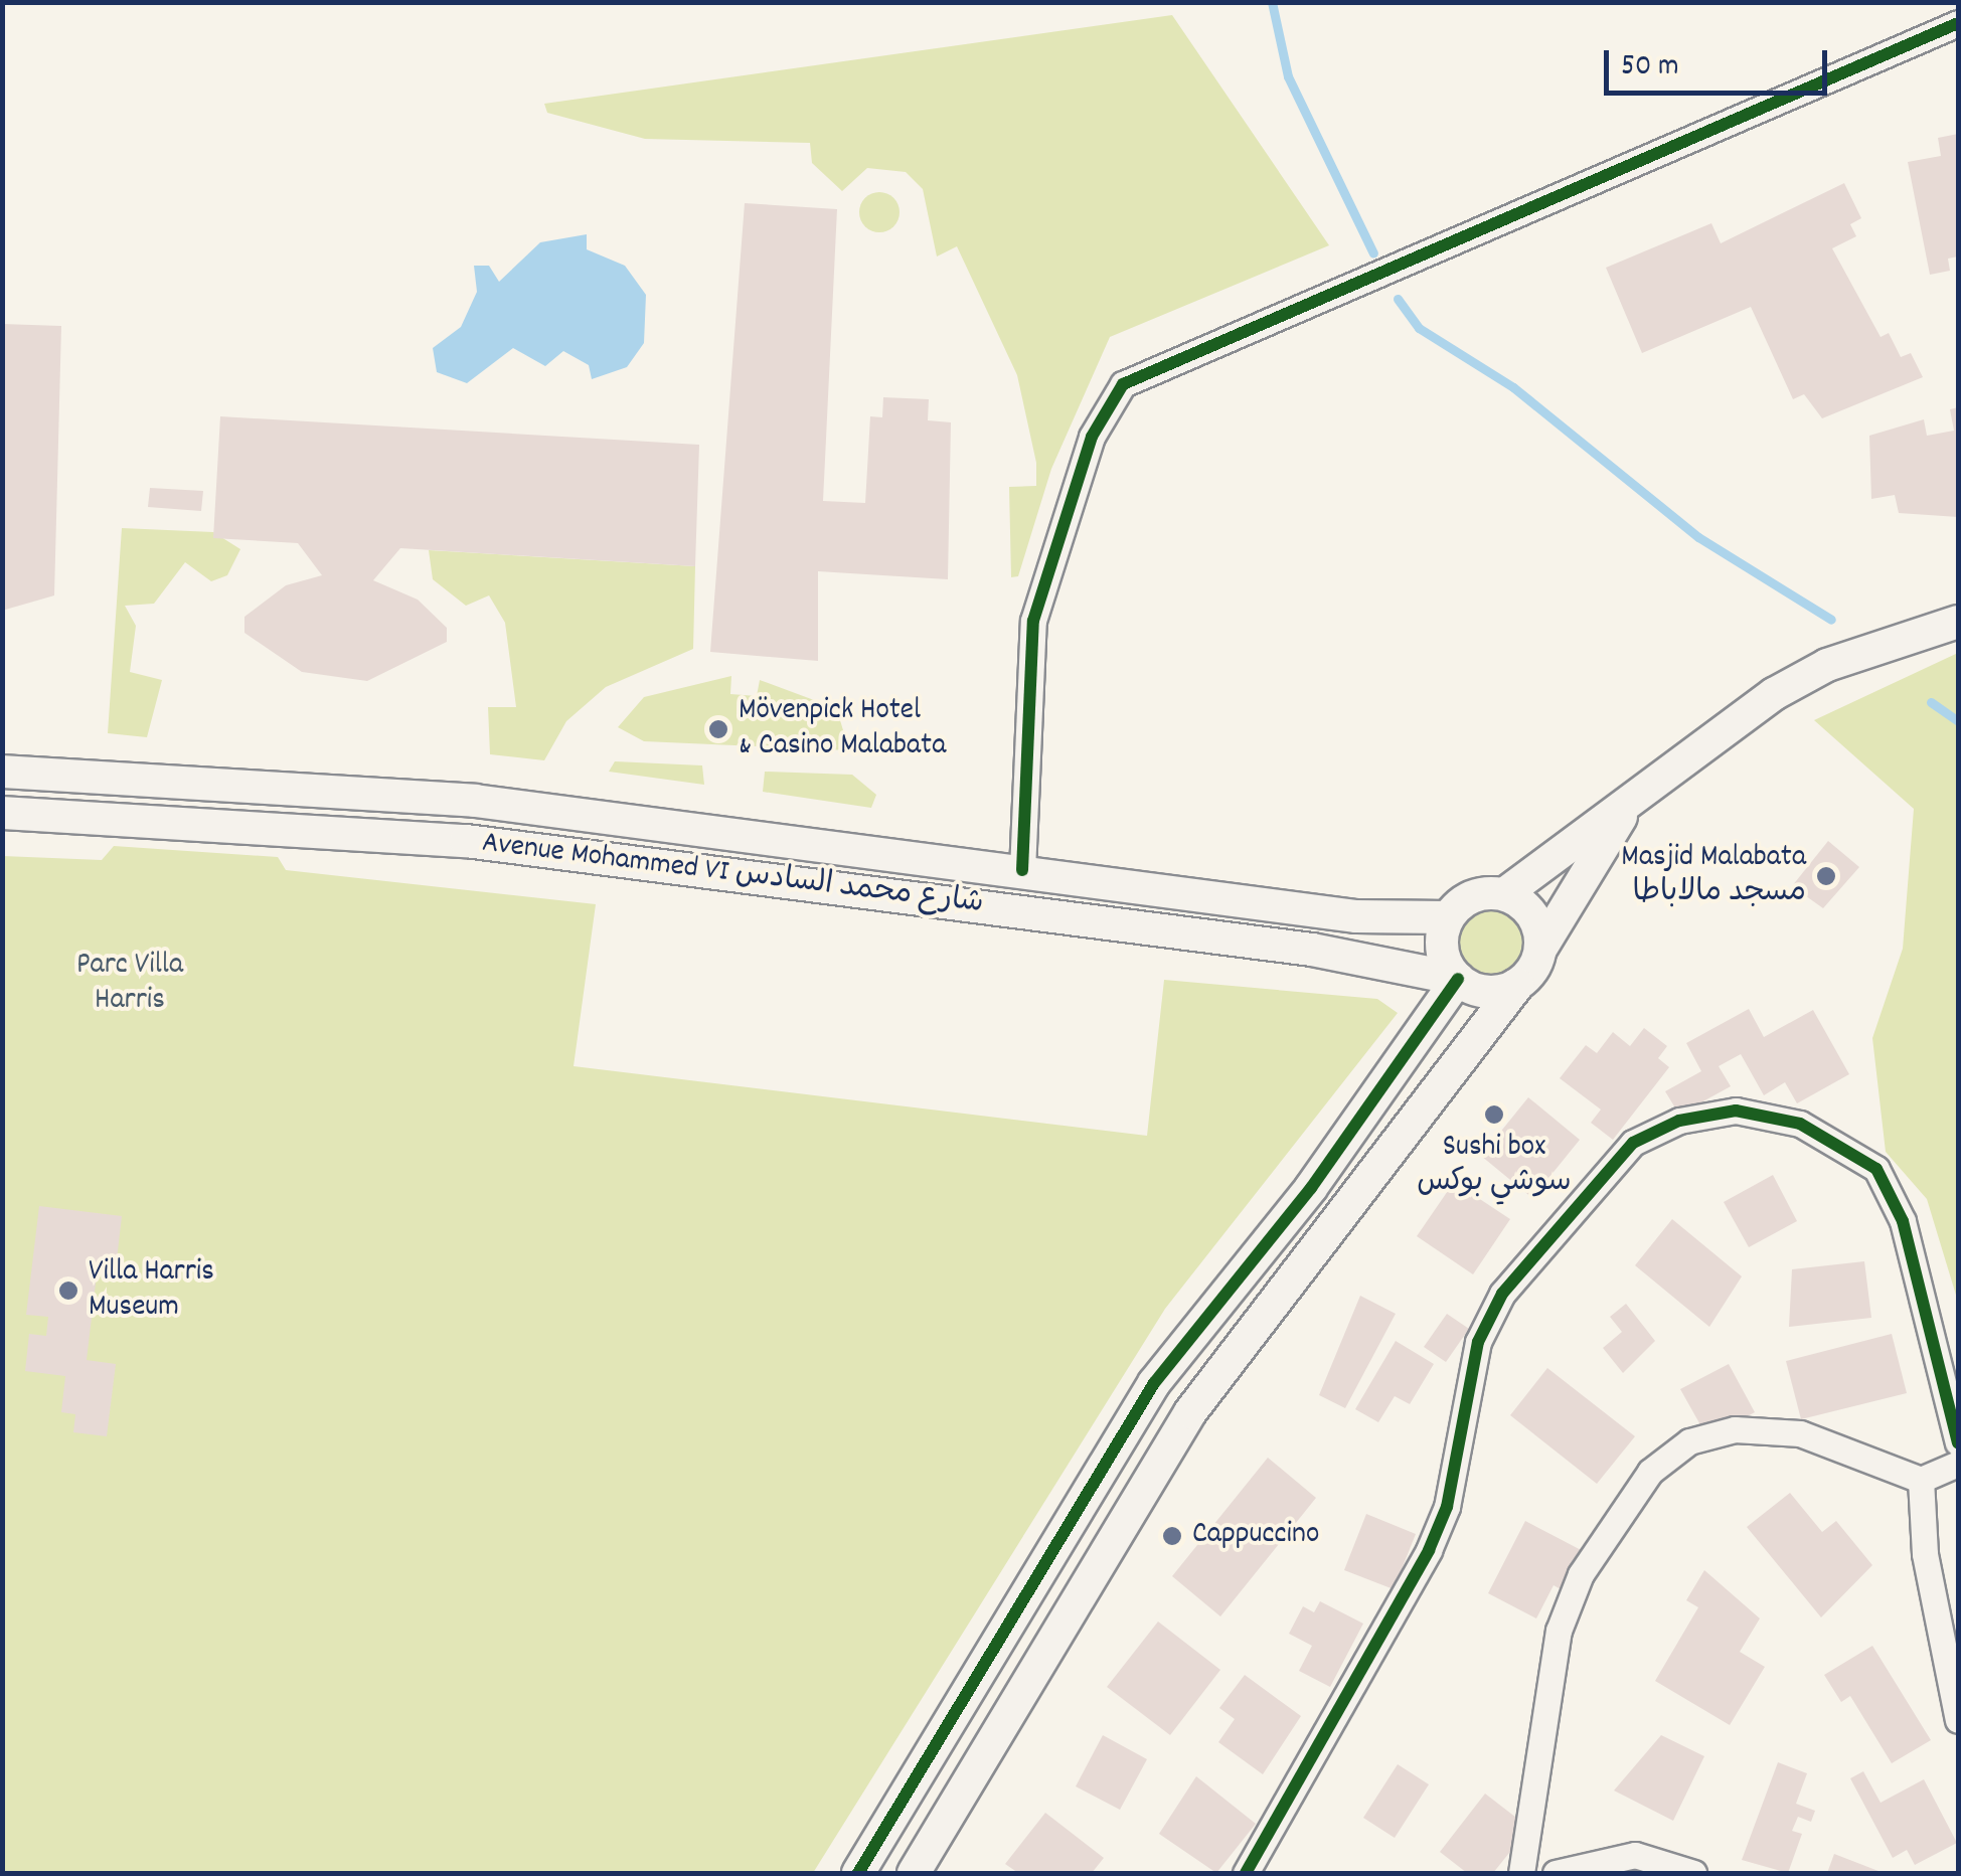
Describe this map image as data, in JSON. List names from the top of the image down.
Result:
{
  "streets": {
    "main road": ["Avenue Mohammed VI شارع محمد السادس"]
  },
  "parks": ["Parc Villa Harris"],
  "places": [
    "Mövenpick Hotel & Casino Malabata",
    "Masjid Malabata مسجد مالاباطا",
    "Sushi box سوشي بوكس",
    "Villa Harris Museum",
    "Cappuccino"
  ],
  "scale_bar": "50 m"
}
